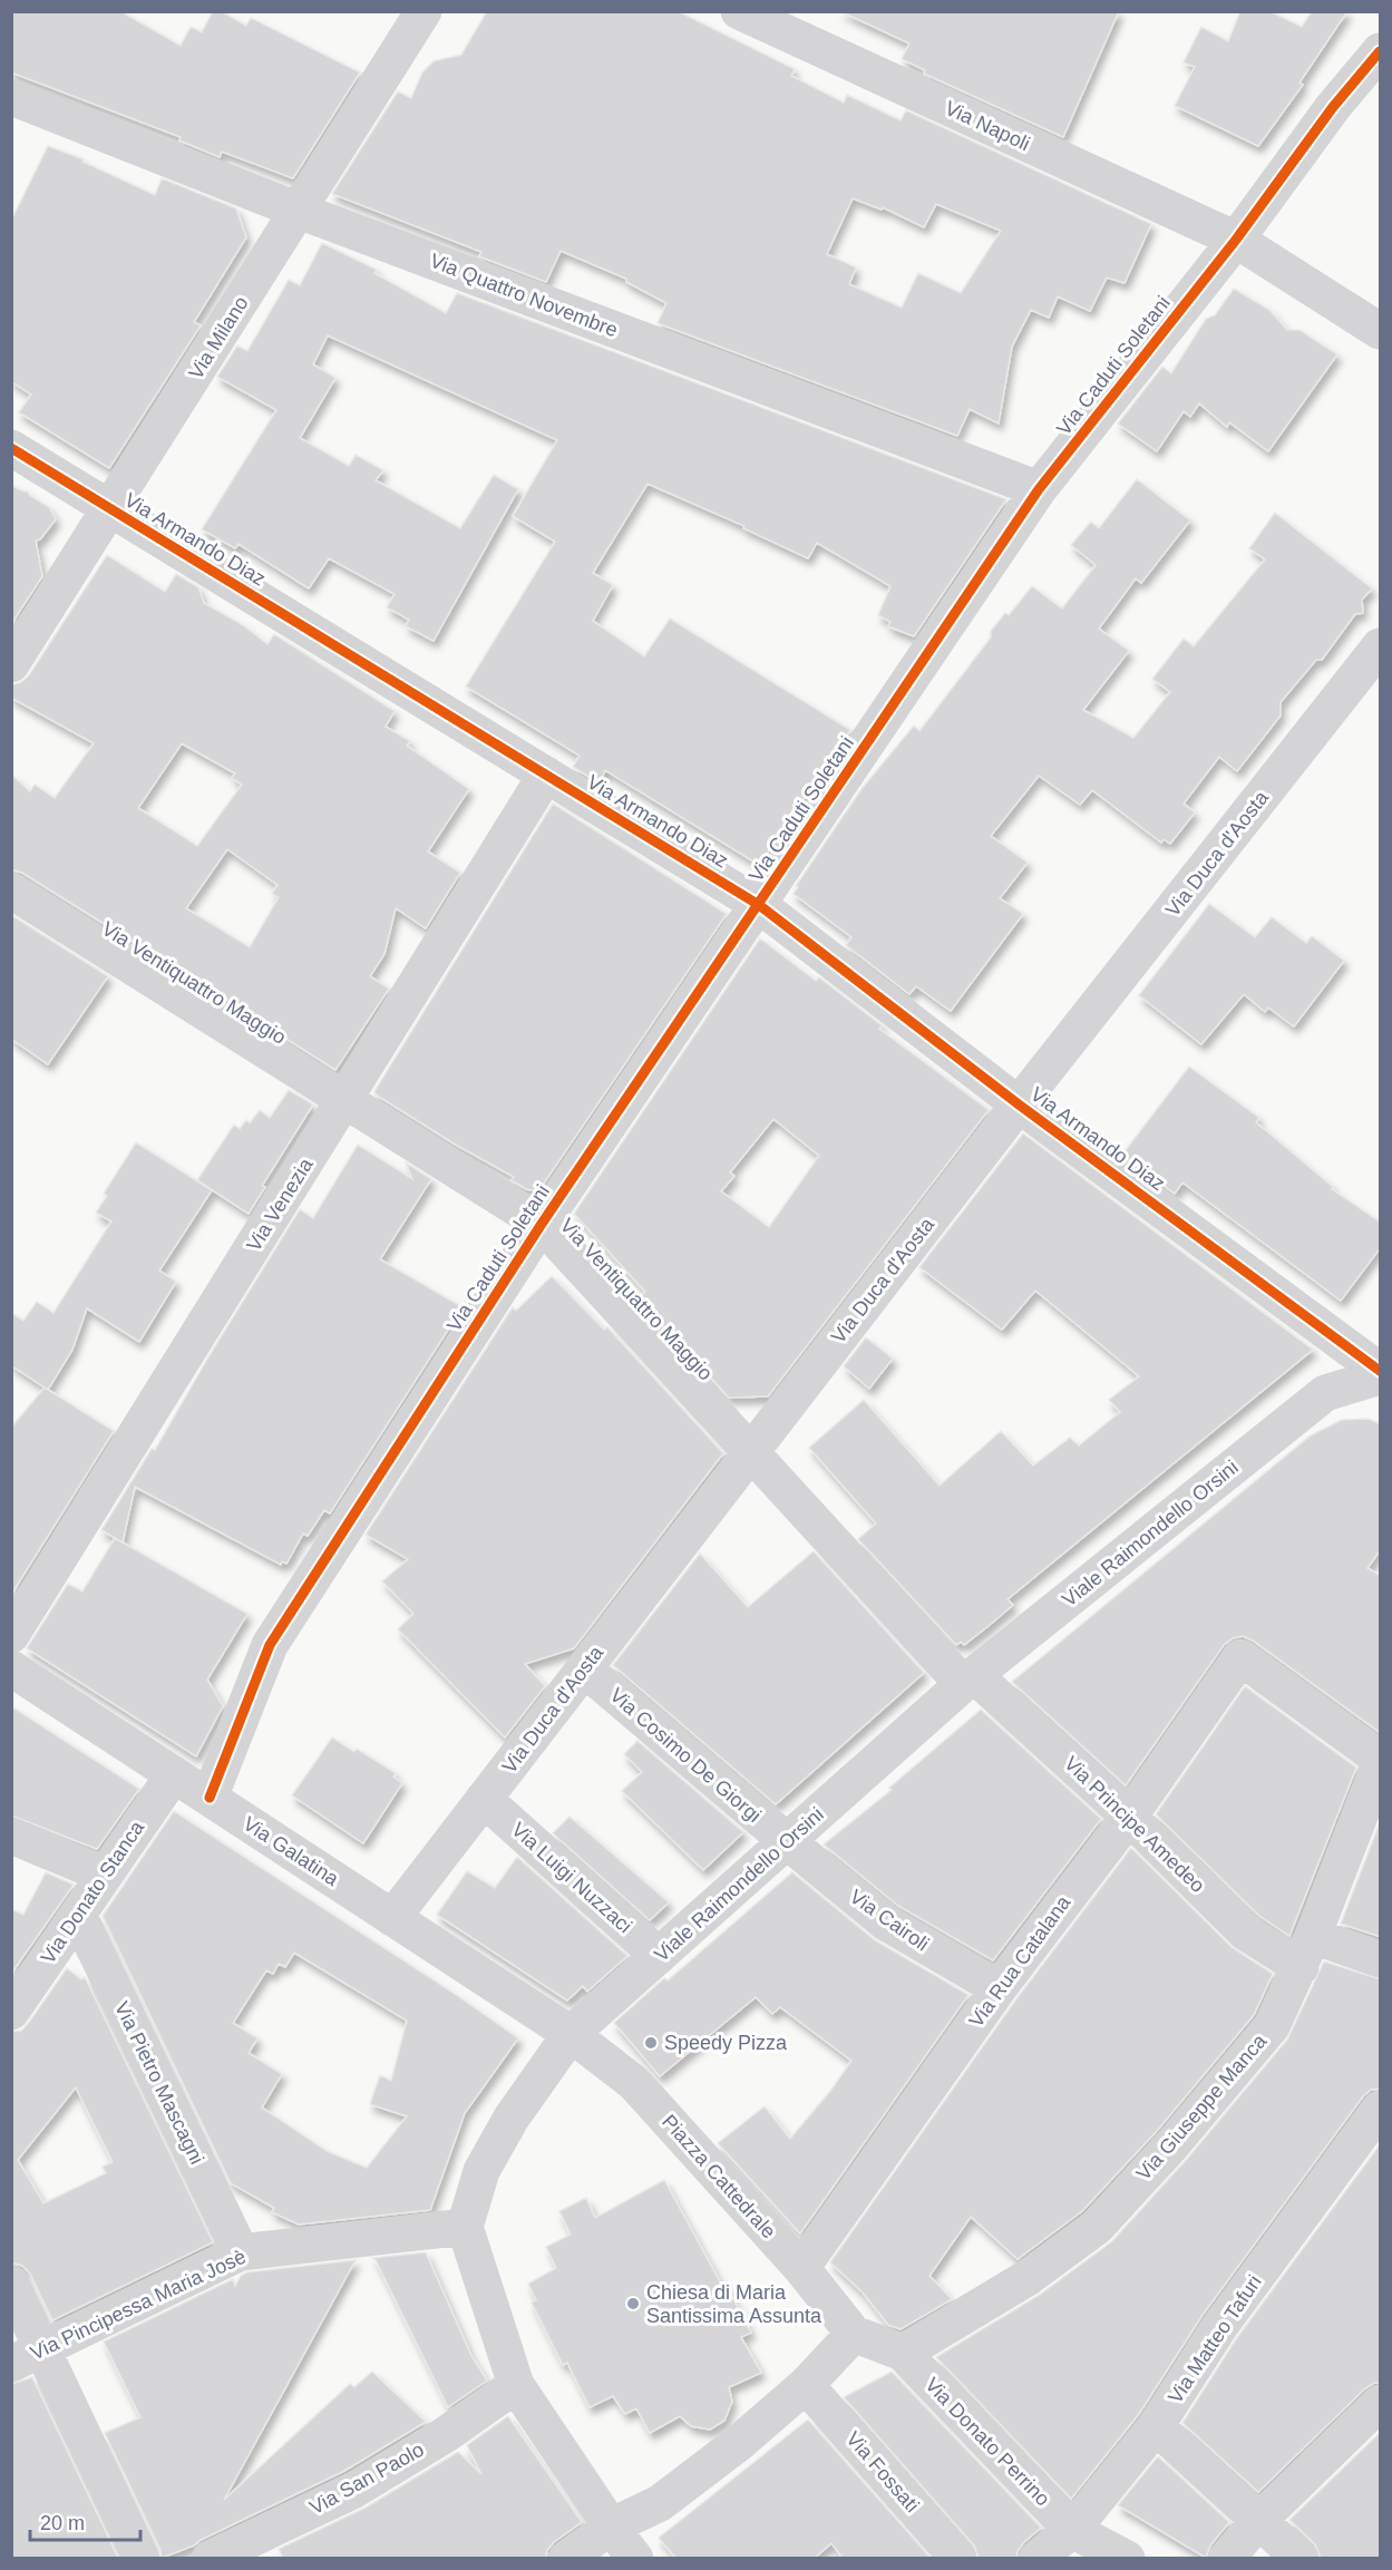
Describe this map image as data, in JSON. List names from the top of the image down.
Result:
{
  "streets": {
    "street": [
      "Via Napoli",
      "Via Quattro Novembre",
      "Via Milano",
      "Via Caduti Soletani",
      "Via Armando Diaz",
      "Via Duca d'Aosta",
      "Via Ventiquattro Maggio",
      "Via Venezia",
      "Viale Raimondello Orsini",
      "Via Cosimo De Giorgi",
      "Via Principe Amedeo",
      "Via Galatina",
      "Via Luigi Nuzzaci",
      "Via Donato Stanca",
      "Via Cairoli",
      "Via Rua Catalana",
      "Via Pietro Mascagni",
      "Via Giuseppe Manca",
      "Piazza Cattedrale",
      "Via Pincipessa Maria Josè",
      "Via Matteo Tafuri",
      "Via Donato Perrino",
      "Via Fossati",
      "Via San Paolo"
    ]
  },
  "crossings": [
    ["Via Napoli", "Via Caduti Soletani"],
    ["Via Quattro Novembre", "Via Milano"],
    ["Via Quattro Novembre", "Via Caduti Soletani"],
    ["Via Milano", "Via Armando Diaz"],
    ["Via Caduti Soletani", "Via Armando Diaz"],
    ["Via Caduti Soletani", "Via Ventiquattro Maggio"],
    ["Via Caduti Soletani", "Via Galatina"],
    ["Via Armando Diaz", "Via Duca d'Aosta"],
    ["Via Armando Diaz", "Via Venezia"],
    ["Via Duca d'Aosta", "Via Ventiquattro Maggio"],
    ["Via Duca d'Aosta", "Via Cosimo De Giorgi"],
    ["Via Duca d'Aosta", "Via Galatina"],
    ["Via Duca d'Aosta", "Via Luigi Nuzzaci"],
    ["Via Ventiquattro Maggio", "Via Venezia"],
    ["Via Ventiquattro Maggio", "Viale Raimondello Orsini"],
    ["Via Ventiquattro Maggio", "Via Principe Amedeo"],
    ["Viale Raimondello Orsini", "Via Cosimo De Giorgi"],
    ["Viale Raimondello Orsini", "Via Principe Amedeo"],
    ["Viale Raimondello Orsini", "Via Galatina"],
    ["Viale Raimondello Orsini", "Via Luigi Nuzzaci"],
    ["Viale Raimondello Orsini", "Via Cairoli"],
    ["Viale Raimondello Orsini", "Piazza Cattedrale"],
    ["Viale Raimondello Orsini", "Via Pincipessa Maria Josè"],
    ["Via Cosimo De Giorgi", "Via Cairoli"],
    ["Via Principe Amedeo", "Via Rua Catalana"],
    ["Via Principe Amedeo", "Via Giuseppe Manca"],
    ["Via Galatina", "Via Donato Stanca"],
    ["Via Galatina", "Piazza Cattedrale"],
    ["Via Donato Stanca", "Via Pietro Mascagni"],
    ["Via Cairoli", "Via Rua Catalana"],
    ["Via Rua Catalana", "Piazza Cattedrale"],
    ["Via Pietro Mascagni", "Via Pincipessa Maria Josè"],
    ["Via Giuseppe Manca", "Piazza Cattedrale"],
    ["Via Giuseppe Manca", "Via Donato Perrino"],
    ["Piazza Cattedrale", "Via Donato Perrino"],
    ["Via Matteo Tafuri", "Via Donato Perrino"]
  ],
  "places": ["Speedy Pizza", "Chiesa di Maria Santissima Assunta"],
  "scale_bar": "20 m"
}
